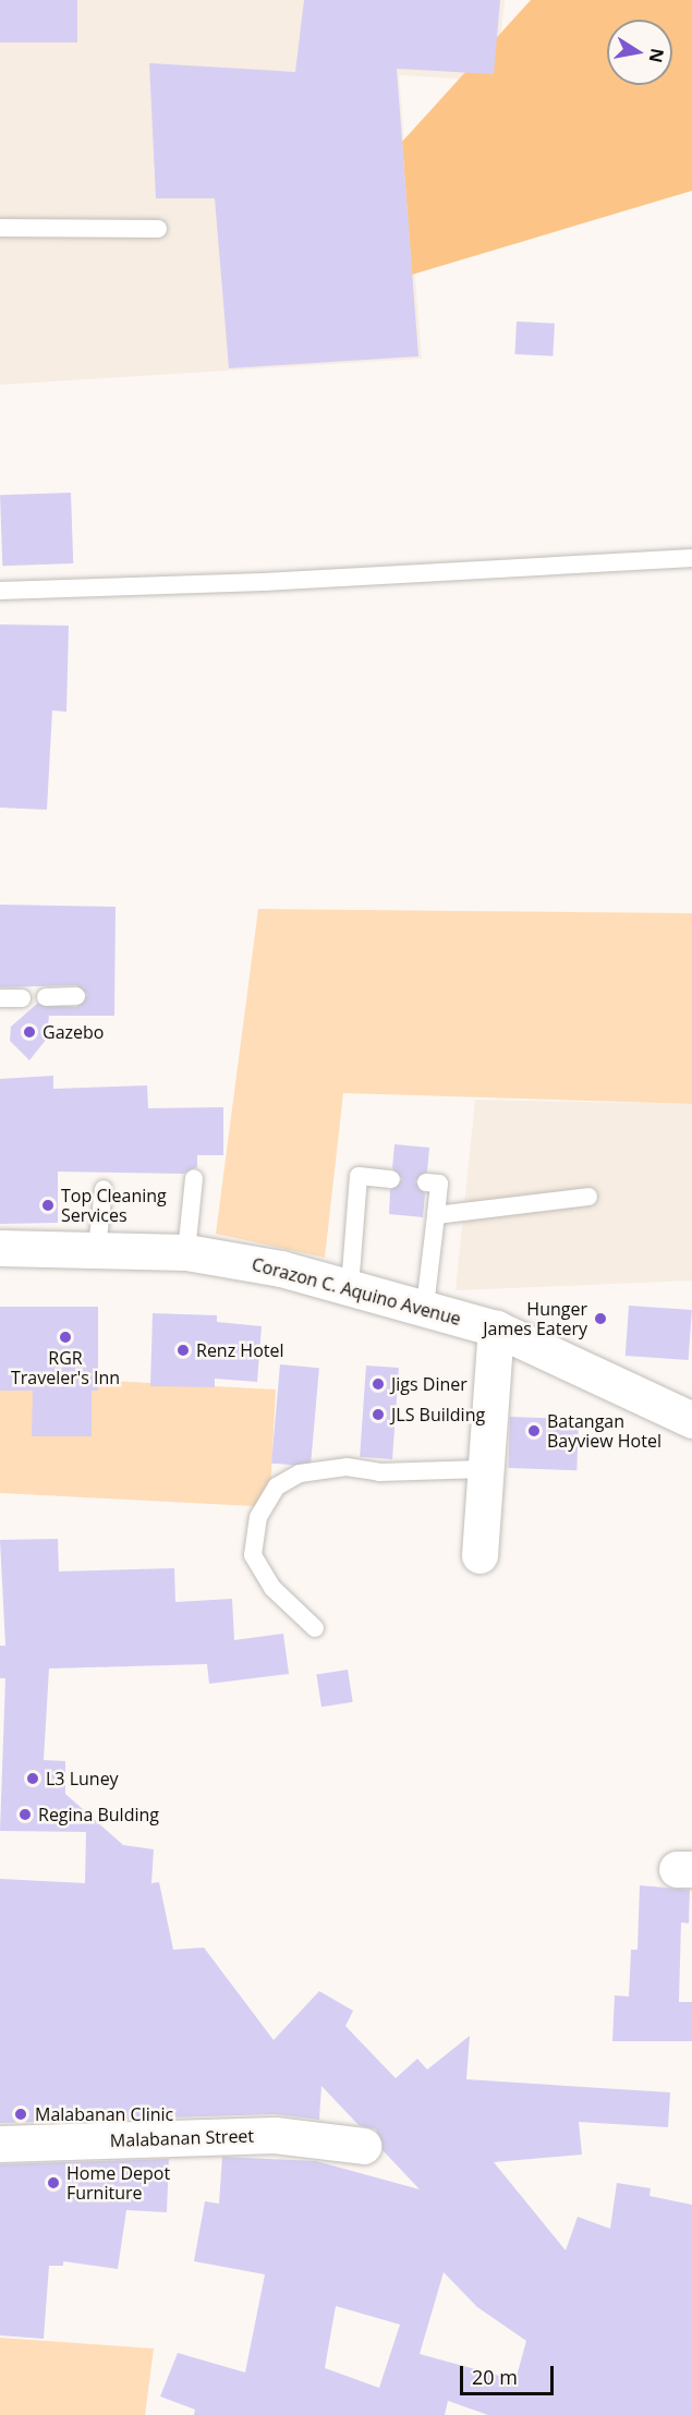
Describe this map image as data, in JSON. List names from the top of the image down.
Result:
{
  "streets": {
    "main road": ["Corazon C. Aquino Avenue", "Malabanan Street"]
  },
  "places": [
    "Gazebo",
    "Top Cleaning Services",
    "Hunger James Eatery",
    "RGR Traveler's Inn",
    "Renz Hotel",
    "Jigs Diner",
    "JLS Building",
    "Batangan Bayview Hotel",
    "L3 Luney",
    "Regina Bulding",
    "Malabanan Clinic",
    "Home Depot Furniture"
  ],
  "scale_bar": "20 m",
  "north": "right"
}
